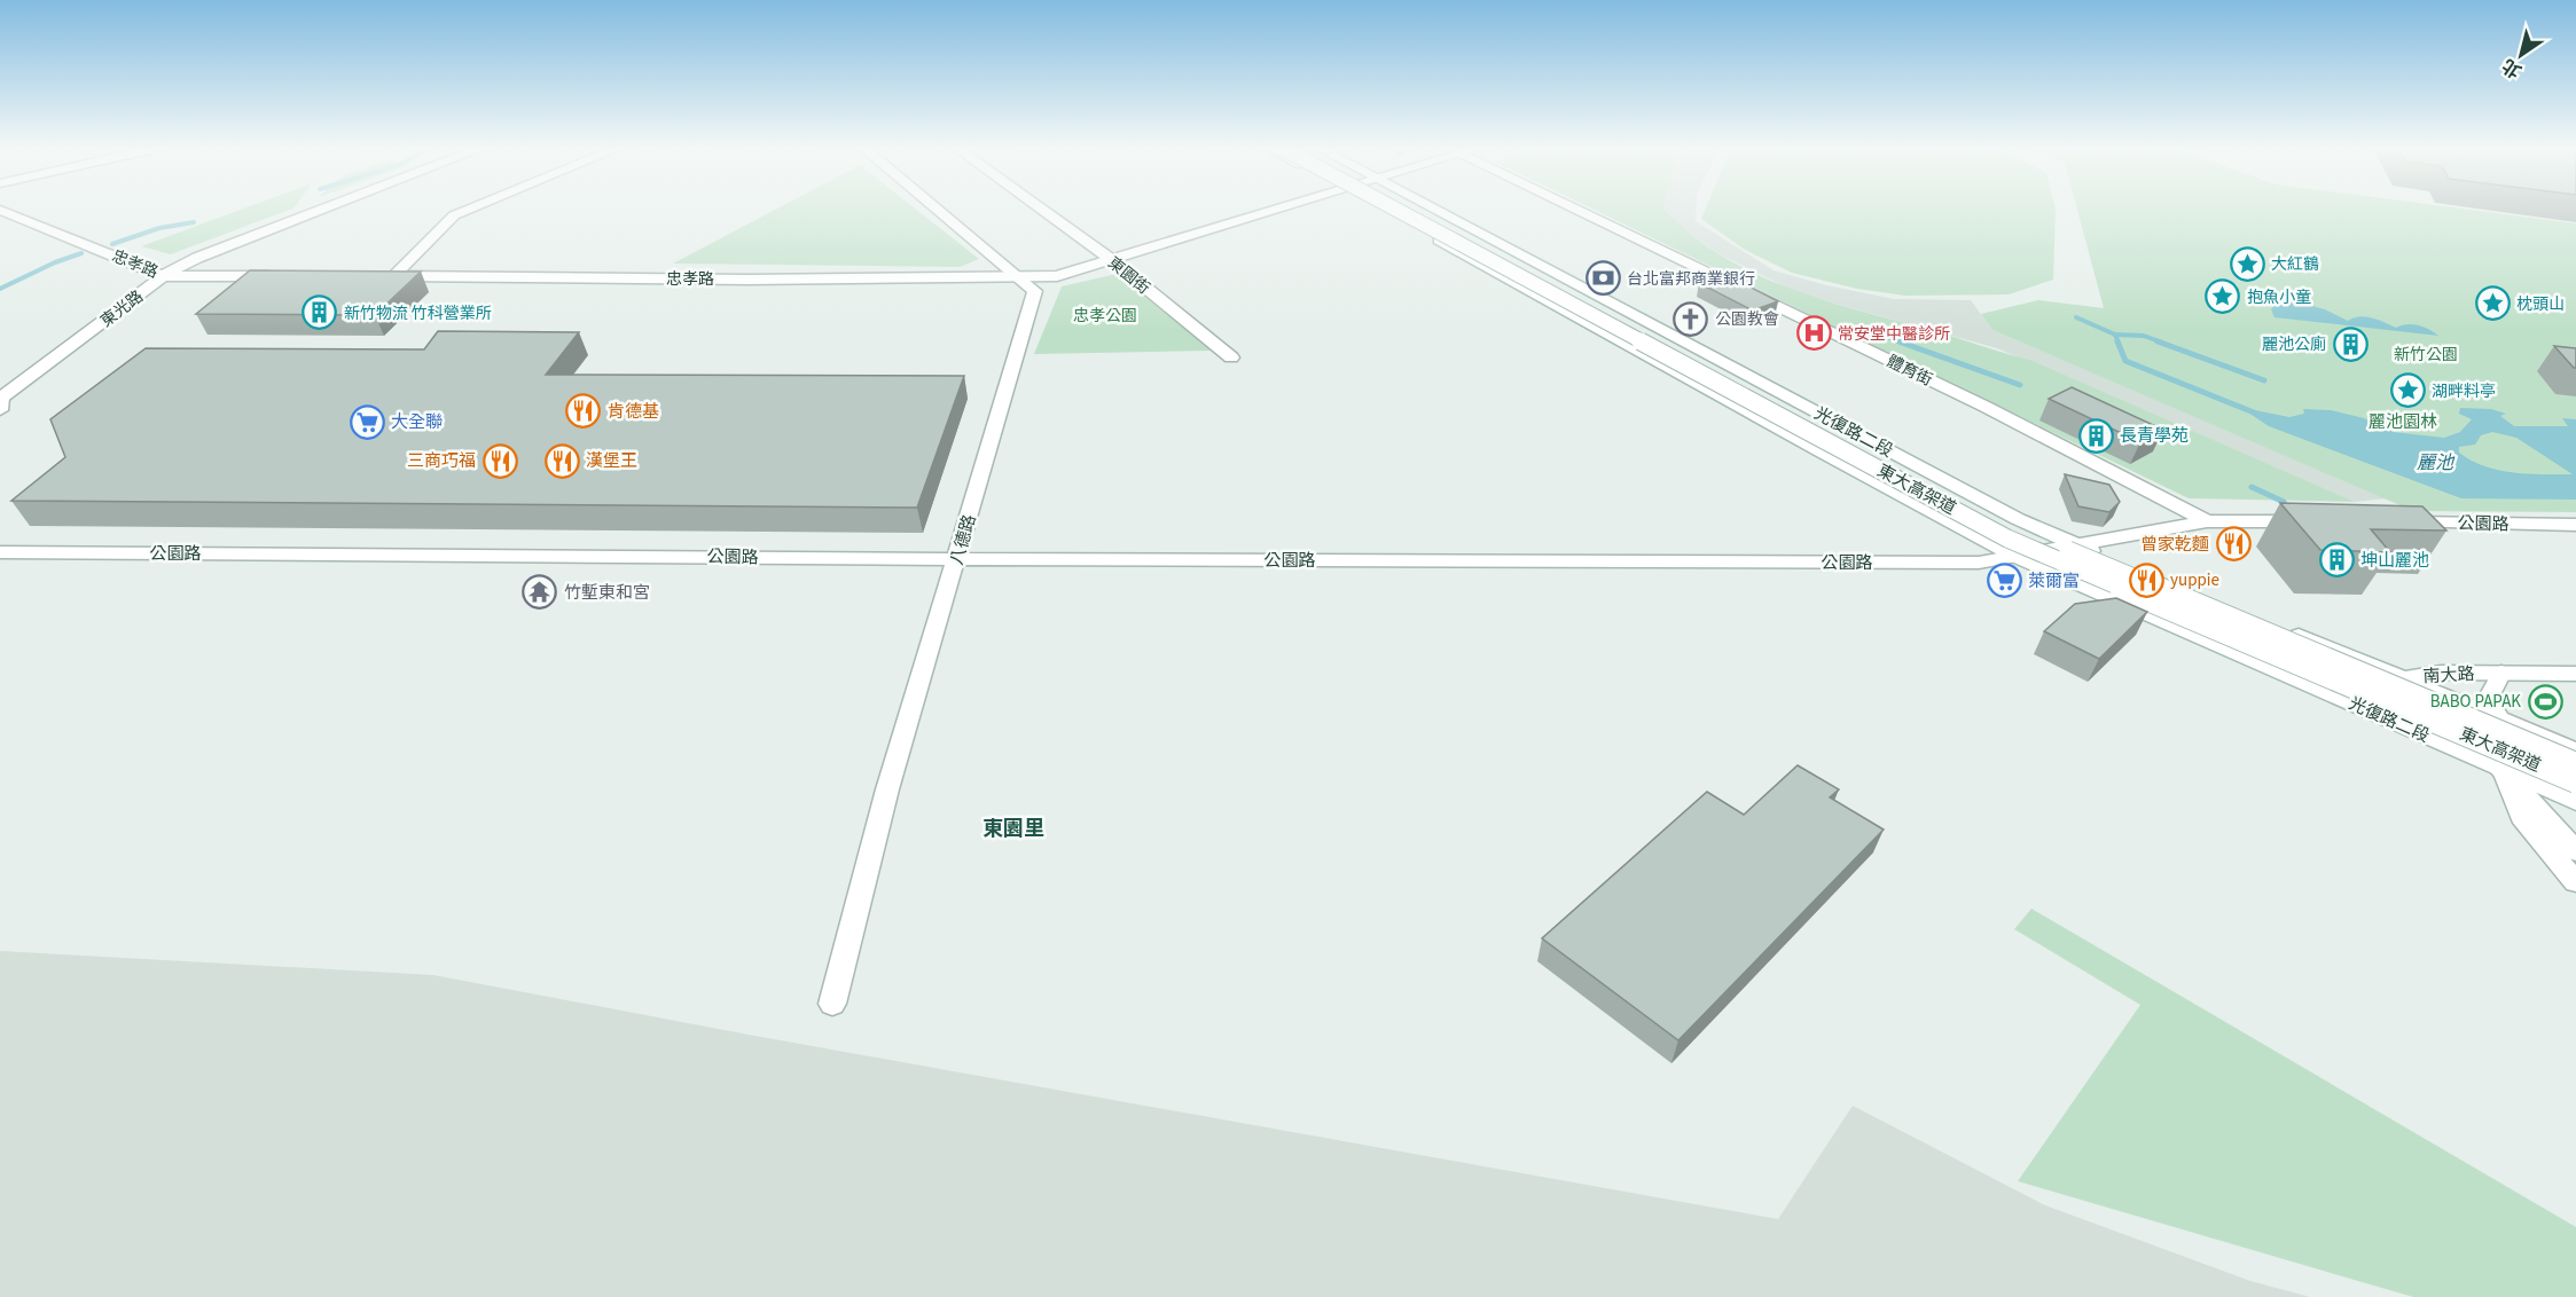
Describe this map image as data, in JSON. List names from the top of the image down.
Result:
{
  "streets": {
    "street": [
      "忠孝路",
      "東園街",
      "東光路",
      "體育街",
      "光復路二段",
      "東大高架道",
      "公園路",
      "八德路",
      "南大路"
    ]
  },
  "crossings": [
    ["忠孝路", "東園街"],
    ["忠孝路", "東光路"],
    ["忠孝路", "八德路"],
    ["體育街", "公園路"],
    ["光復路二段", "公園路"],
    ["光復路二段", "南大路"],
    ["公園路", "八德路"]
  ],
  "districts": ["東園里"],
  "water": ["麗池"],
  "parks": ["忠孝公園", "新竹公園", "麗池園林"],
  "places": {
    "place": [
      "大紅鶴",
      "抱魚小童",
      "枕頭山",
      "湖畔料亭"
    ],
    "bank": ["台北富邦商業銀行"],
    "building": [
      "新竹物流 竹科營業所",
      "麗池公廁",
      "長青學苑",
      "坤山麗池"
    ],
    "church": ["公園教會"],
    "hospital": ["常安堂中醫診所"],
    "restaurant": [
      "肯德基",
      "三商巧福",
      "漢堡王",
      "曾家乾麵",
      "yuppie"
    ],
    "supermarket": ["大全聯", "萊爾富"],
    "temple": ["竹塹東和宮"],
    "sports": ["BABO PAPAK"]
  },
  "north": "bottom left"
}
